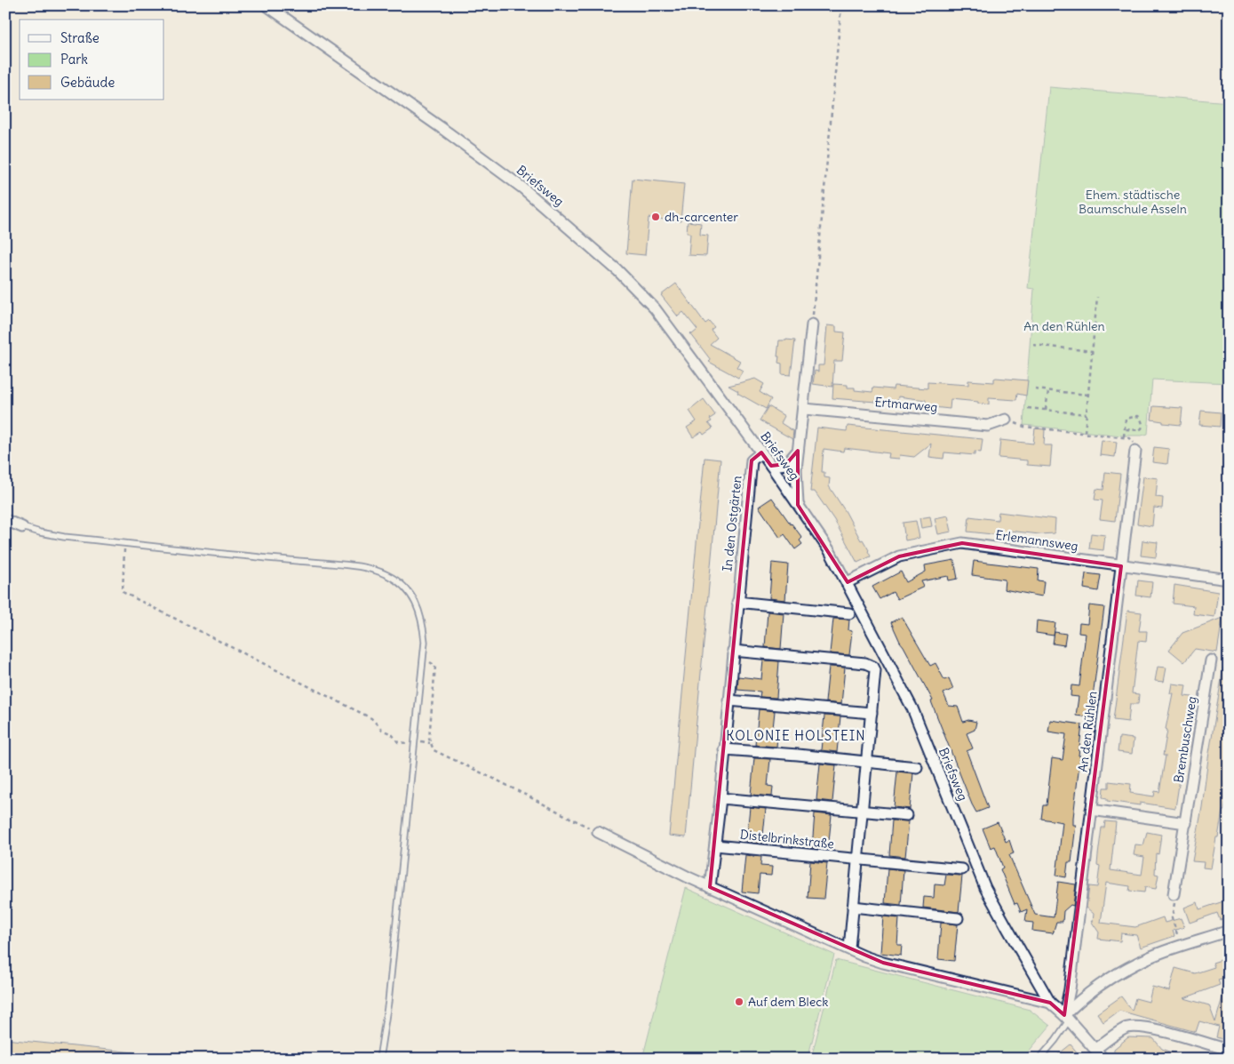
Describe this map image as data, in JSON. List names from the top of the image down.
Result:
{
  "streets": {
    "street": [
      "Briefsweg",
      "Ertmarweg",
      "In den Ostgärten",
      "Erlemannsweg",
      "An den Rühlen",
      "Brembuschweg",
      "Distelbrinkstraße"
    ]
  },
  "crossings": [
    ["Briefsweg", "In den Ostgärten"],
    ["Briefsweg", "Erlemannsweg"],
    ["Briefsweg", "An den Rühlen"],
    ["In den Ostgärten", "Distelbrinkstraße"],
    ["Erlemannsweg", "An den Rühlen"]
  ],
  "districts": ["KOLONIE HOLSTEIN"],
  "parks": ["Ehem. städtische Baumschule Asseln", "An den Rühlen"],
  "places": ["dh-carcenter", "Auf dem Bleck"],
  "legend": ["Straße", "Park", "Gebäude"]
}
